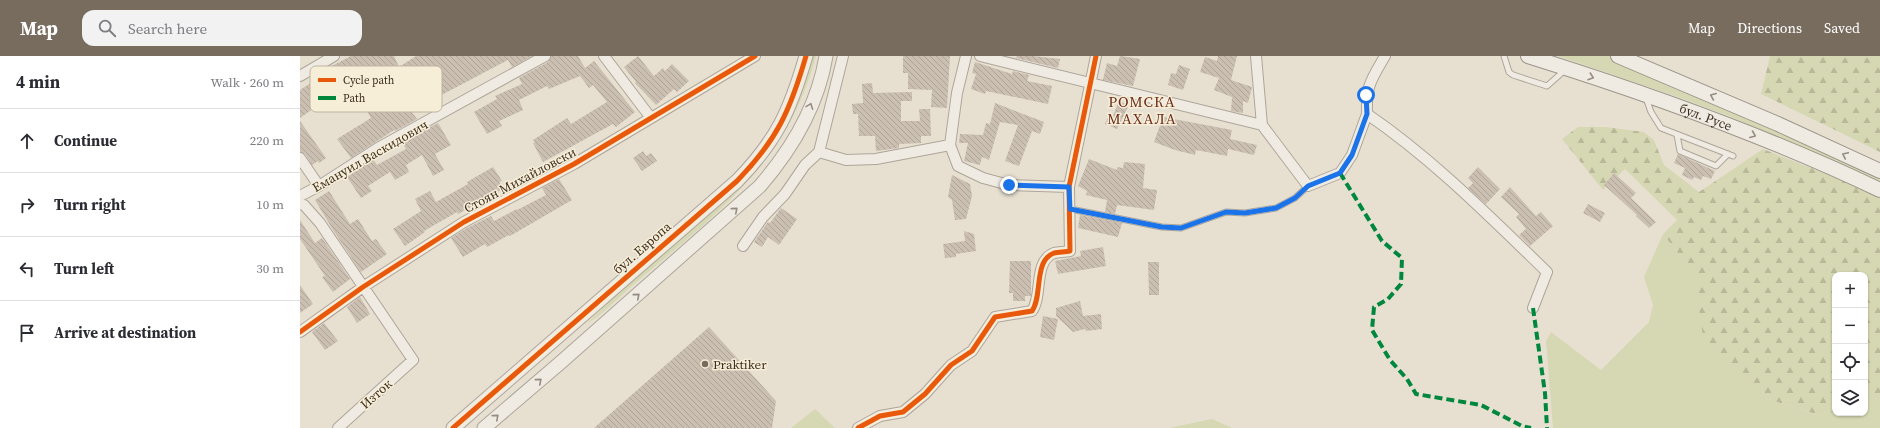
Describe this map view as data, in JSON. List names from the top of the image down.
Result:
{
  "streets": {
    "main road": ["бул. Русе"],
    "street": [
      "Емануил Васкидович",
      "Стоян Михайловски",
      "бул. Европа",
      "Изток"
    ]
  },
  "crossings": [
    ["Стоян Михайловски", "Изток"]
  ],
  "districts": ["РОМСКА МАХАЛА"],
  "places": ["Praktiker"],
  "legend": ["Cycle path", "Path"],
  "page": {
    "header": "Map",
    "search": "Search here",
    "nav": ["Map", "Directions", "Saved"],
    "heading": ["4 min", "Walk · 260 m"],
    "list": [
      ["Continue", "220 m"],
      ["Turn right", "10 m"],
      ["Turn left", "30 m"],
      "Arrive at destination"
    ],
    "map_buttons": ["+", "−"]
  }
}
